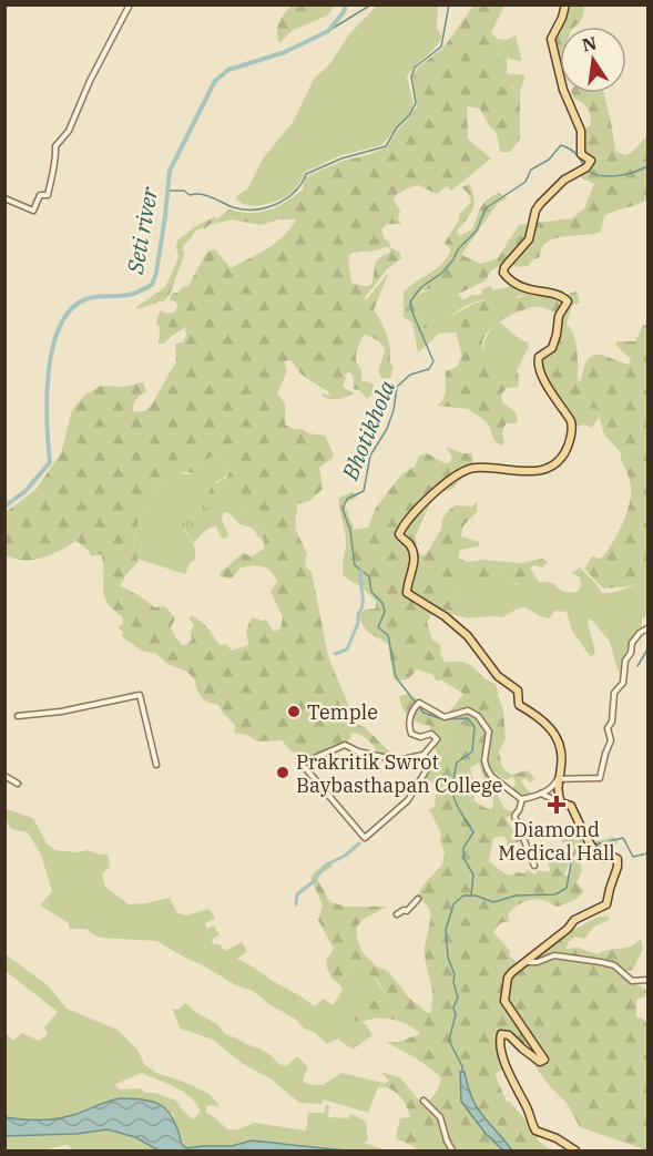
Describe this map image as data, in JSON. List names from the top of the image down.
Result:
{
  "water": ["Seti river", "Bhotikhola"],
  "places": {
    "other": ["Temple", "Prakritik Swrot Baybasthapan College"],
    "health": ["Diamond Medical Hall"]
  },
  "north": "top"
}
